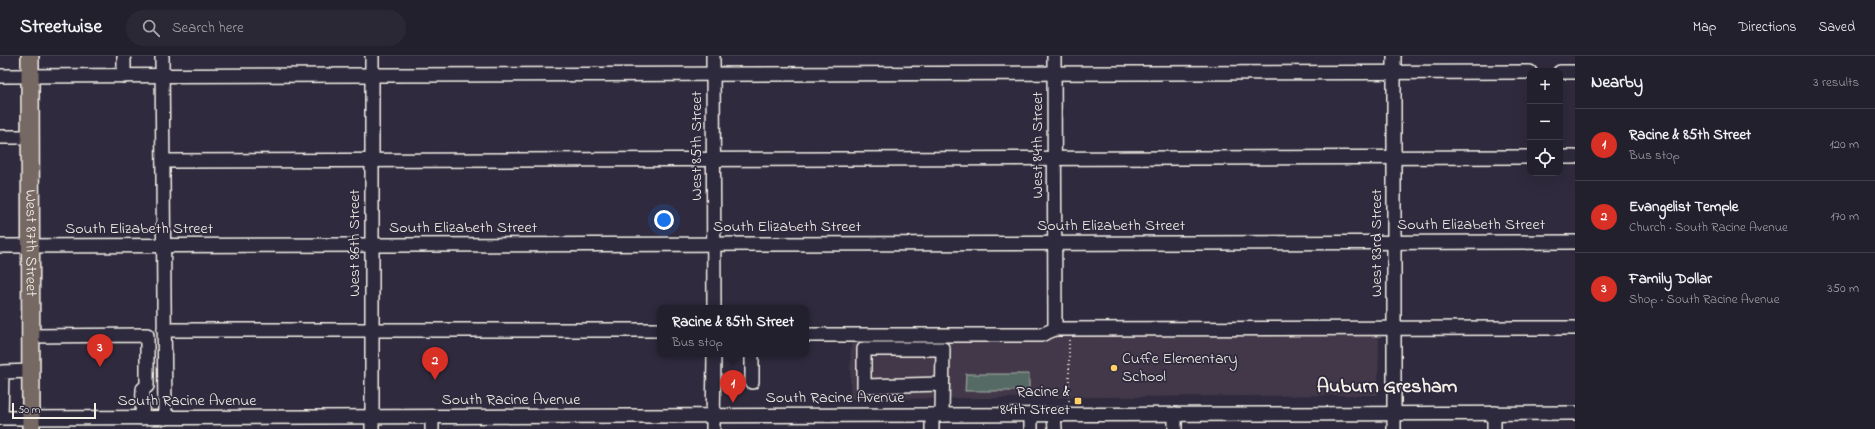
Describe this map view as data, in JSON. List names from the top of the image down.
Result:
{
  "streets": {
    "main road": ["West 87th Street"],
    "street": [
      "West 84th Street",
      "West 85th Street",
      "South Elizabeth Street",
      "West 86th Street",
      "West 83rd Street",
      "South Racine Avenue"
    ]
  },
  "crossings": [
    ["West 84th Street", "South Elizabeth Street"],
    ["West 85th Street", "South Elizabeth Street"],
    ["South Elizabeth Street", "West 87th Street"],
    ["South Elizabeth Street", "West 86th Street"],
    ["South Elizabeth Street", "West 83rd Street"],
    ["West 87th Street", "South Racine Avenue"],
    ["West 86th Street", "South Racine Avenue"],
    ["West 83rd Street", "South Racine Avenue"]
  ],
  "districts": ["Auburn Gresham"],
  "places": {
    "other": ["Cuffe Elementary School"],
    "transit": ["Racine & 84th Street"]
  },
  "scale_bar": "50 m",
  "page": {
    "header": "Streetwise",
    "search": "Search here",
    "nav": ["Map", "Directions", "Saved"],
    "heading": ["Nearby", "3 results"],
    "map_buttons": ["+", "−"],
    "list": [
      {
        "mark": "1",
        "name": "Racine & 85th Street",
        "note": "Bus stop",
        "value": "120 m"
      },
      {
        "mark": "2",
        "name": "Evangelist Temple",
        "note": "Church · South Racine Avenue",
        "value": "170 m"
      },
      {
        "mark": "3",
        "name": "Family Dollar",
        "note": "Shop · South Racine Avenue",
        "value": "350 m"
      }
    ],
    "popup": ["Racine & 85th Street", "Bus stop"],
    "pins": ["3", "2", "1"],
    "scale": "50 m"
  }
}
